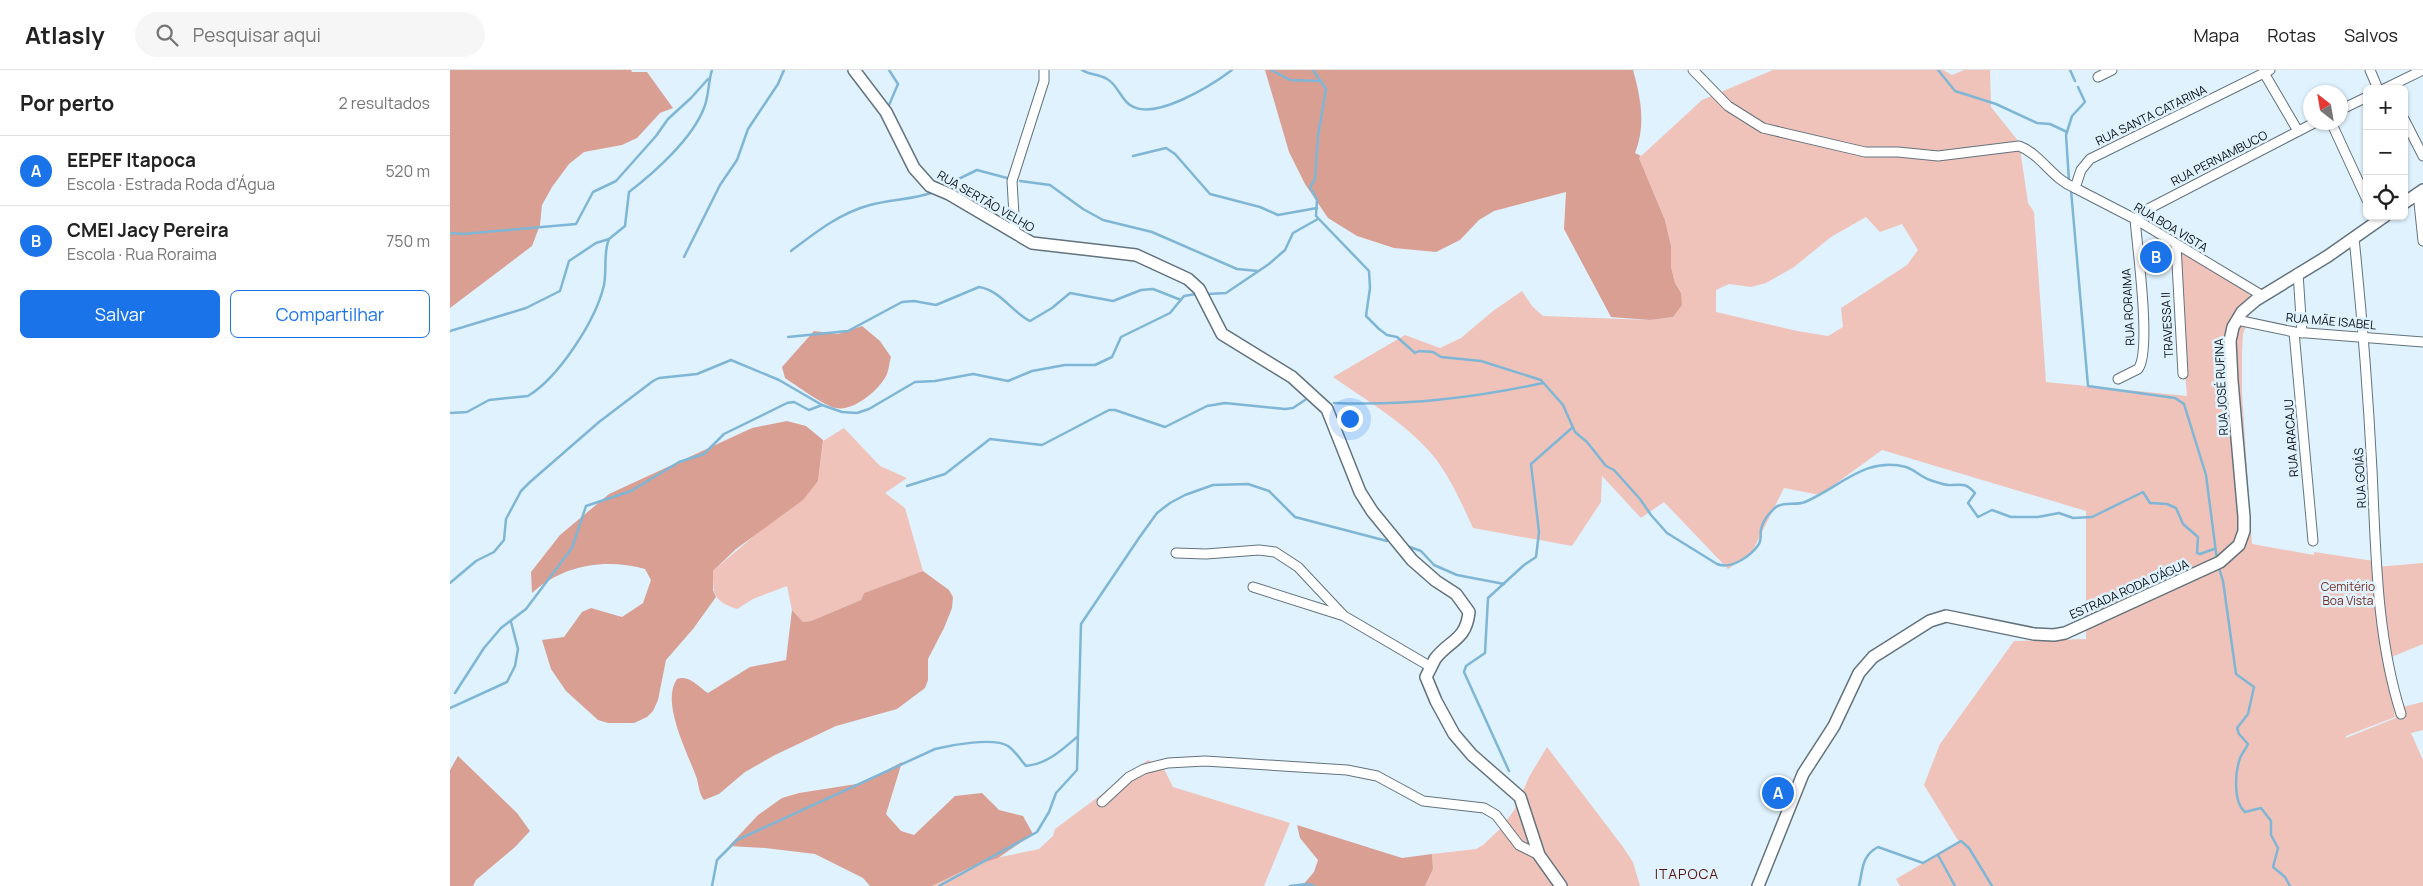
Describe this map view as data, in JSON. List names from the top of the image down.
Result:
{
  "streets": {
    "street": [
      "RUA SANTA CATARINA",
      "RUA PERNAMBUCO",
      "RUA SERTÃO VELHO",
      "RUA BOA VISTA",
      "RUA RORAIMA",
      "RUA MÃE ISABEL",
      "TRAVESSA II",
      "RUA JOSÉ RUFINA",
      "RUA ARACAJU",
      "RUA GOIÁS",
      "ESTRADA RODA D'ÁGUA"
    ]
  },
  "crossings": [
    ["RUA SANTA CATARINA", "RUA BOA VISTA"],
    ["RUA PERNAMBUCO", "RUA BOA VISTA"],
    ["RUA PERNAMBUCO", "RUA RORAIMA"],
    ["RUA BOA VISTA", "RUA RORAIMA"],
    ["RUA BOA VISTA", "TRAVESSA II"],
    ["RUA BOA VISTA", "RUA JOSÉ RUFINA"],
    ["RUA MÃE ISABEL", "RUA JOSÉ RUFINA"],
    ["RUA MÃE ISABEL", "RUA ARACAJU"],
    ["RUA MÃE ISABEL", "RUA GOIÁS"],
    ["RUA JOSÉ RUFINA", "RUA GOIÁS"],
    ["RUA JOSÉ RUFINA", "ESTRADA RODA D'ÁGUA"]
  ],
  "districts": ["ITAPOCA"],
  "parks": ["Cemitério Boa Vista"],
  "north": "top left",
  "page": {
    "header": "Atlasly",
    "search": "Pesquisar aqui",
    "nav": ["Mapa", "Rotas", "Salvos"],
    "heading": ["Por perto", "2 resultados"],
    "map_buttons": ["+", "−"],
    "list": [
      {
        "mark": "A",
        "name": "EEPEF Itapoca",
        "note": "Escola · Estrada Roda d'Água",
        "value": "520 m"
      },
      {
        "mark": "B",
        "name": "CMEI Jacy Pereira",
        "note": "Escola · Rua Roraima",
        "value": "750 m"
      }
    ],
    "pins": ["B", "A"],
    "buttons": ["Salvar", "Compartilhar"]
  }
}
